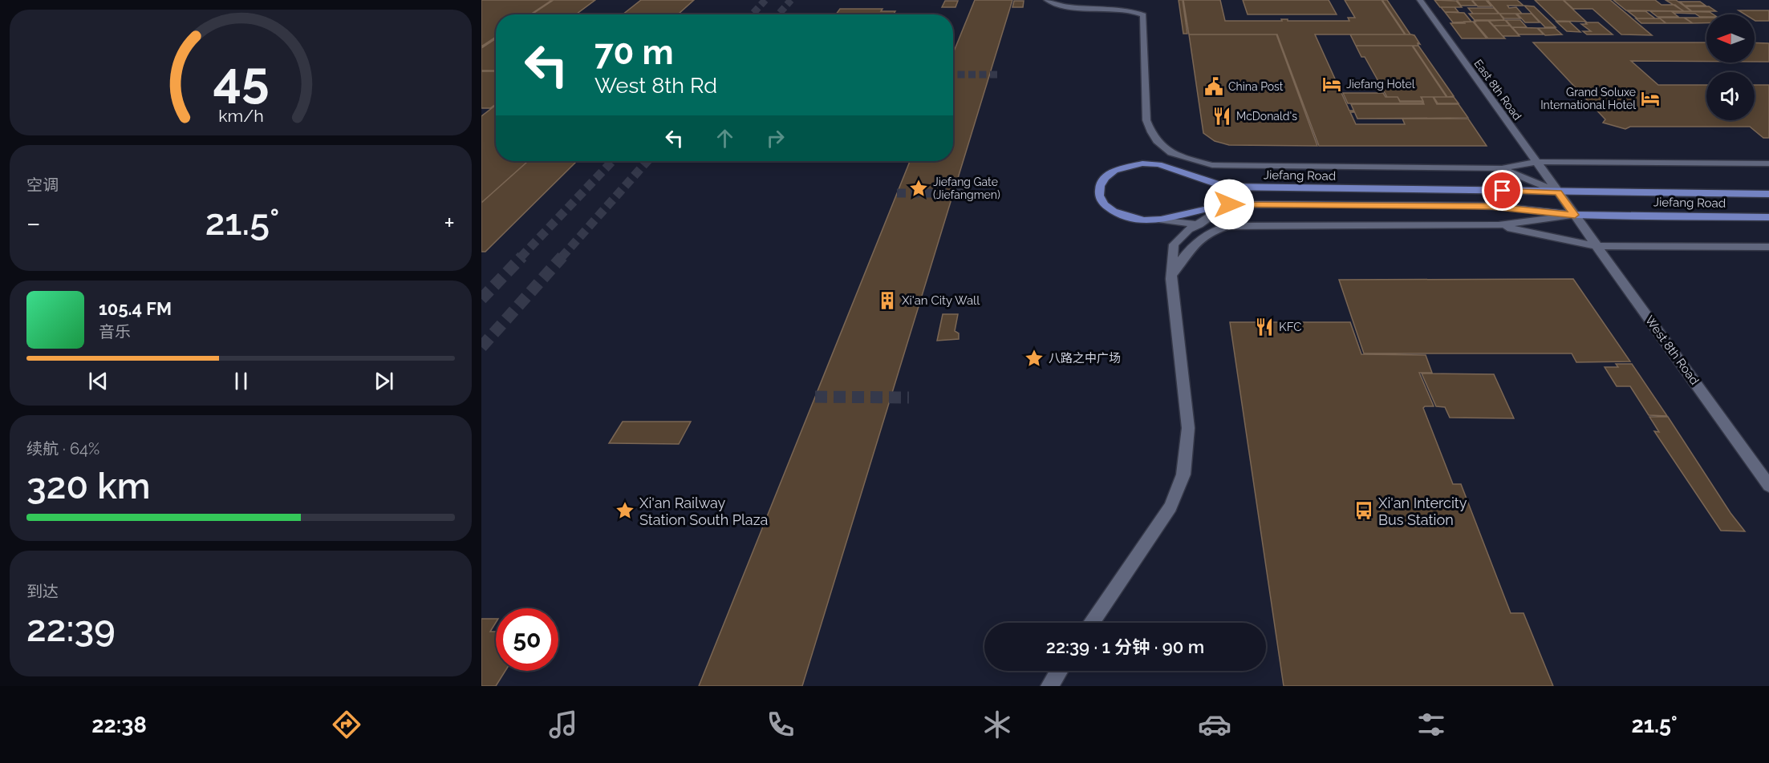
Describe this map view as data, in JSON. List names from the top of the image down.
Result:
{
  "streets": {
    "main road": ["Jiefang Road"],
    "street": ["East 8th Road", "West 8th Road"]
  },
  "crossings": [
    ["East 8th Road", "Jiefang Road"],
    ["East 8th Road", "West 8th Road"],
    ["Jiefang Road", "West 8th Road"]
  ],
  "places": {
    "hotel": ["Jiefang Hotel", "Grand Soluxe International Hotel"],
    "public building": ["China Post"],
    "restaurant": ["McDonald's", "KFC"],
    "place": ["Jiefang Gate (Jiefangmen)", "八路之中广场", "Xi'an Railway Station South Plaza"],
    "building": ["Xi'an City Wall"],
    "bus stop": ["Xi'an Intercity Bus Station"]
  },
  "north": "left",
  "page": {
    "turn": ["70 m", "West 8th Rd"],
    "tile": [
      "空调",
      ["续航 · 64%", "320 km"],
      ["到达", "22:39"]
    ],
    "heat": ["−", "21.5°", "+"],
    "song": ["105.4 FM", "音乐"],
    "limit": "50",
    "trip": "22:39 · 1 分钟 · 90 m",
    "tabs": ["22:38", "21.5°"],
    "gauge": ["45", "km/h"]
  }
}
